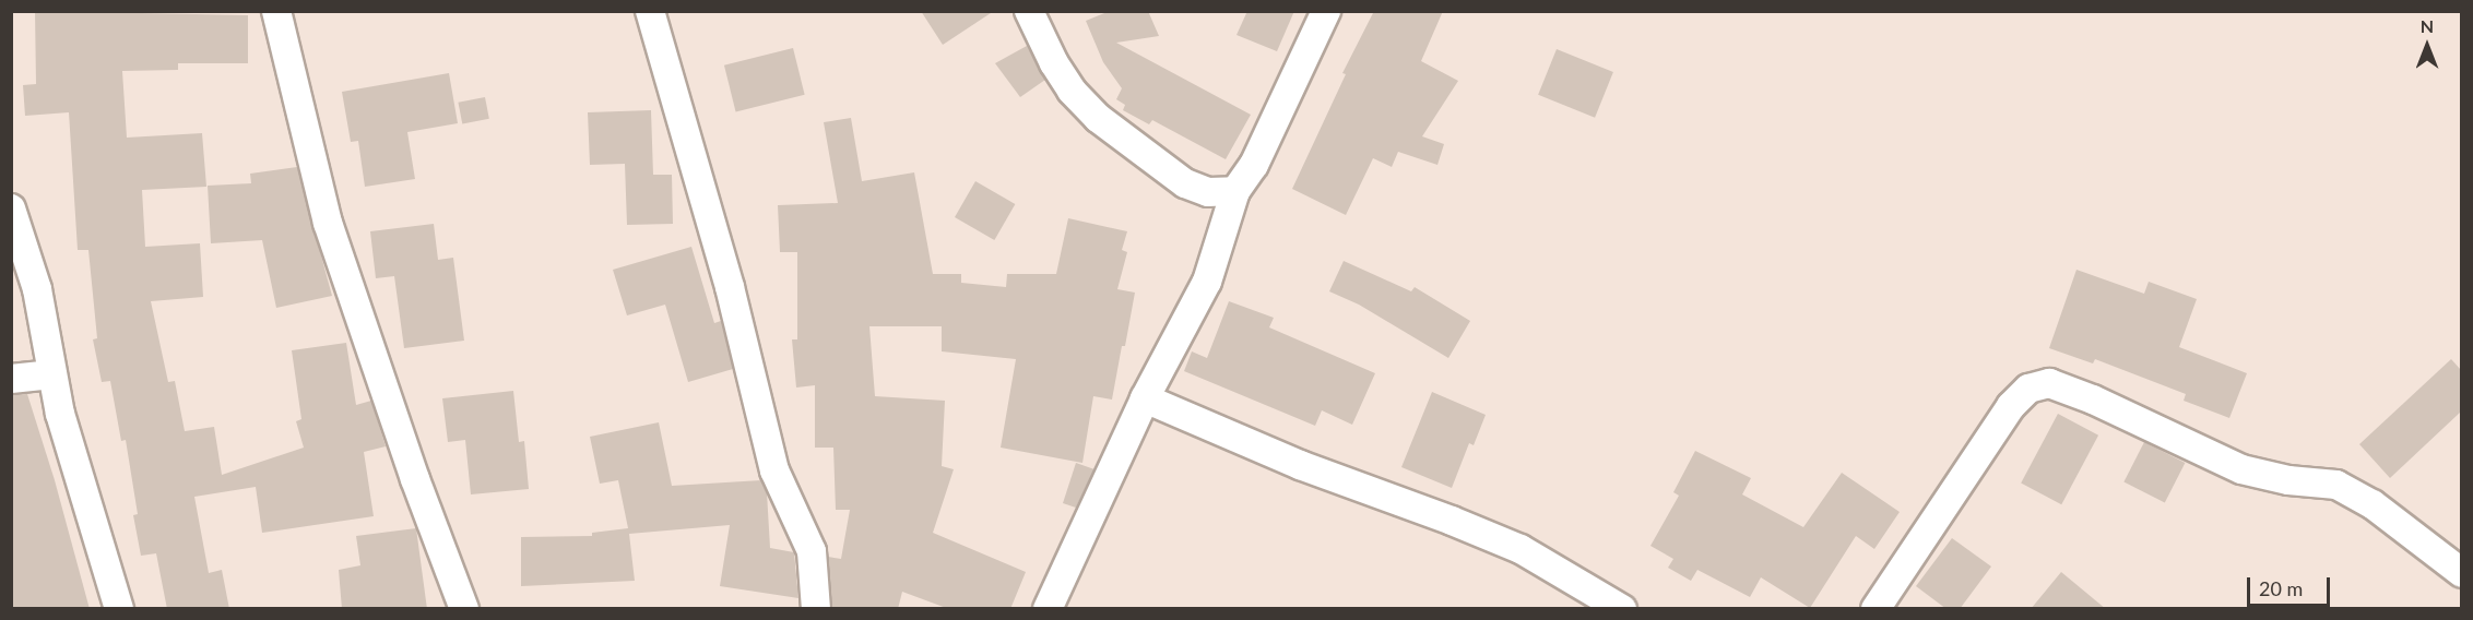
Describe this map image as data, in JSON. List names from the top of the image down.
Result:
{
  "scale_bar": "20 m",
  "north": "top"
}
